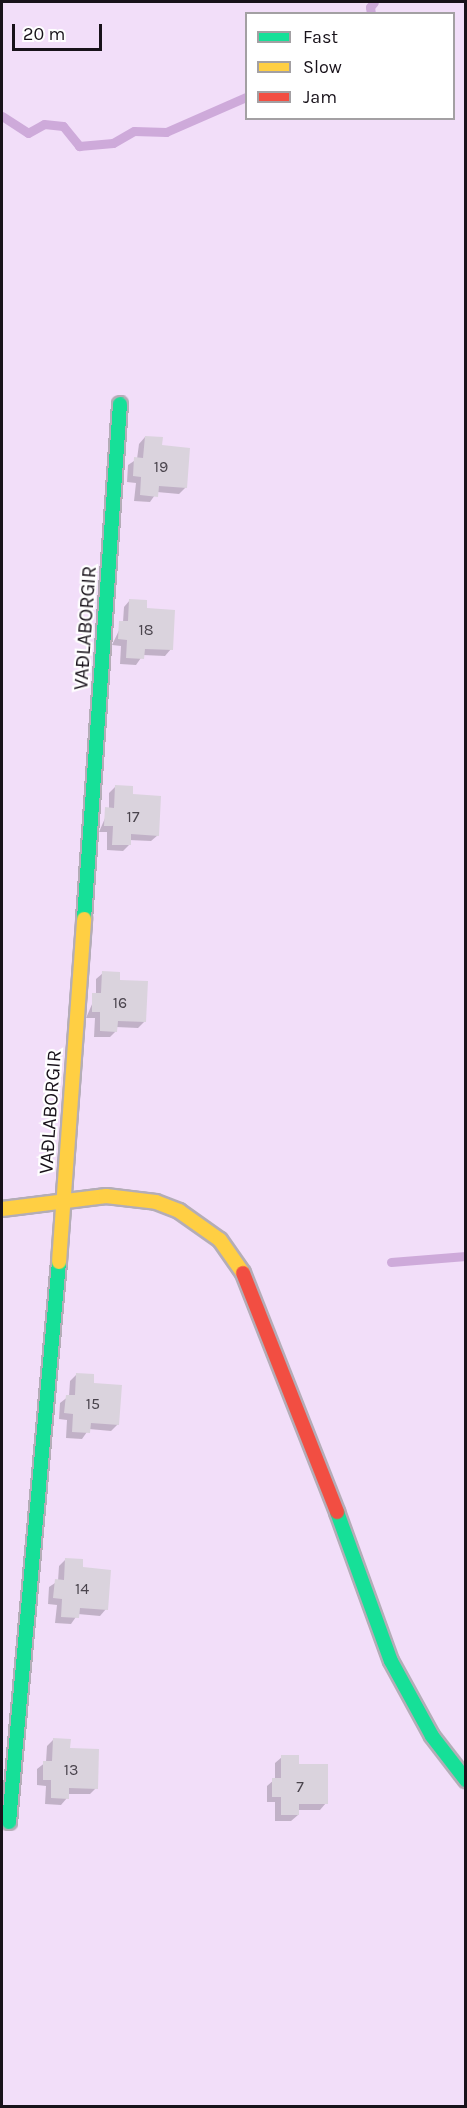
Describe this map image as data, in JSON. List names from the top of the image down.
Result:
{
  "streets": {
    "street": ["VAÐLABORGIR"]
  },
  "house_numbers": [
    "19",
    "18",
    "17",
    "16",
    "15",
    "14",
    "13",
    "7"
  ],
  "legend": ["Fast", "Slow", "Jam"],
  "scale_bar": "20 m"
}
